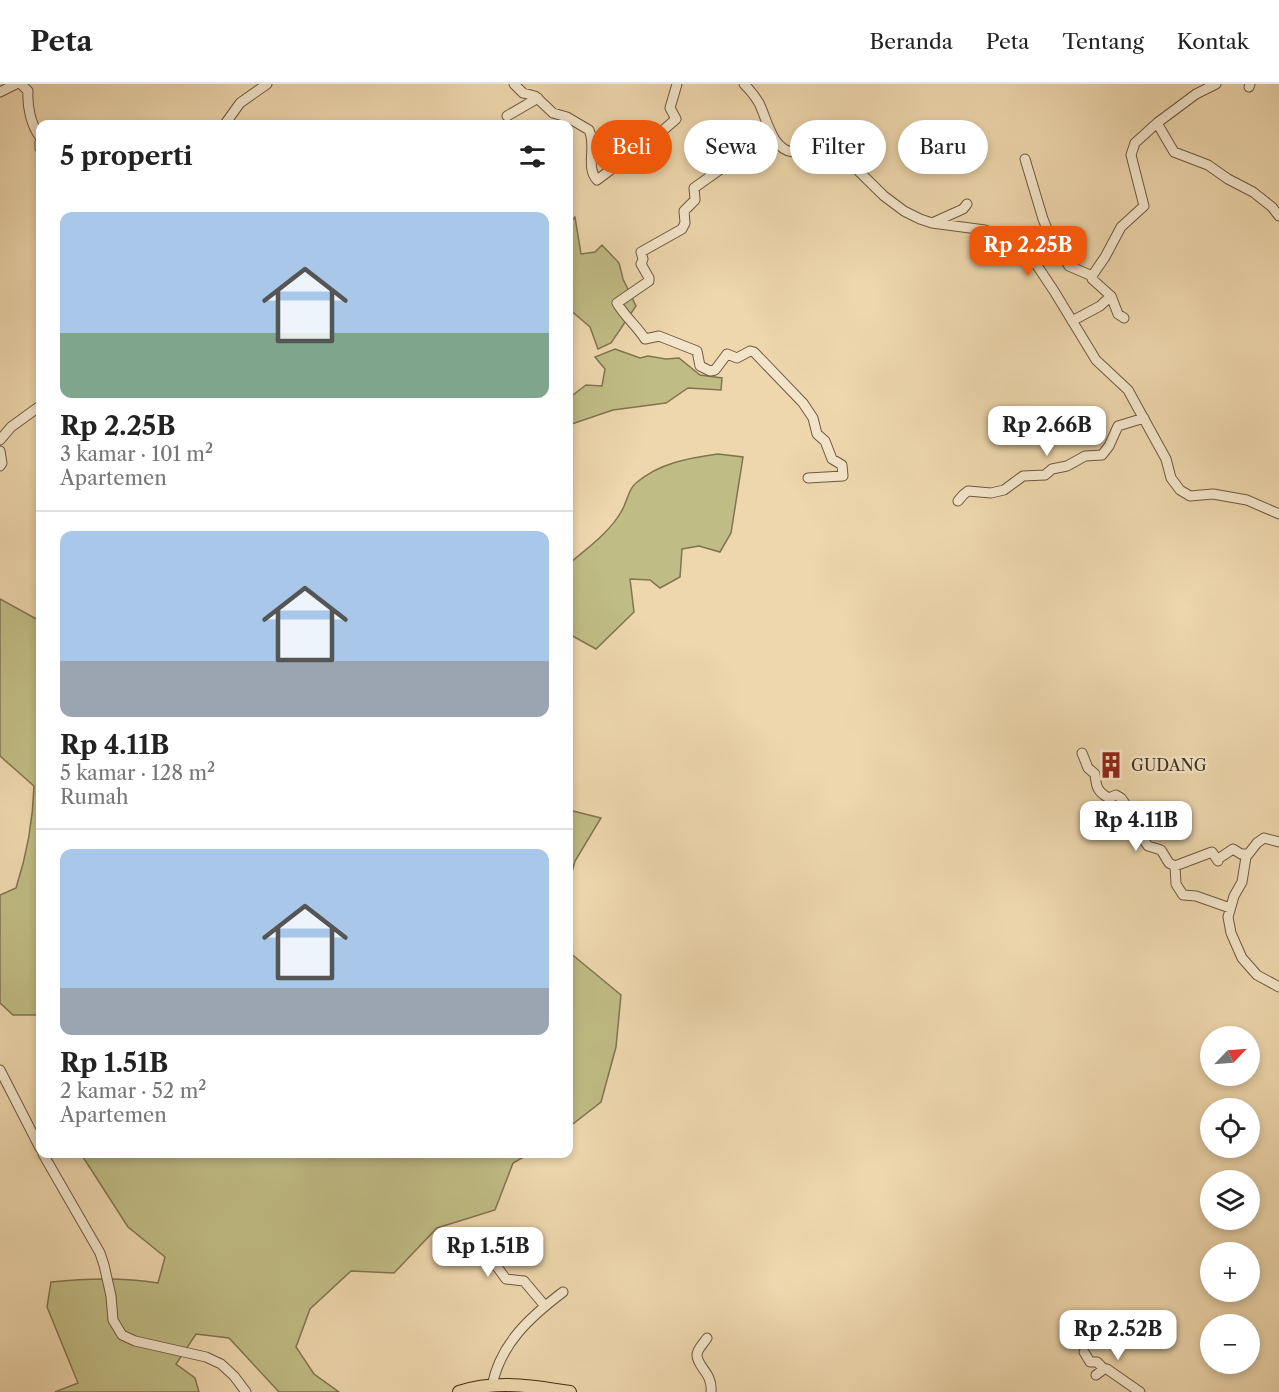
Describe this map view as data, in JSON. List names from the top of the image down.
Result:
{
  "places": {
    "building": ["GUDANG"]
  },
  "north": "top right",
  "page": {
    "header": "Peta",
    "nav": [
      "Beranda",
      "Peta",
      "Tentang",
      "Kontak"
    ],
    "chip": [
      "Beli",
      "Sewa",
      "Filter",
      "Baru"
    ],
    "heading": "5 properti",
    "list": [
      {
        "name": "Rp 2.25B",
        "note": "3 kamar · 101 m² · Apartemen"
      },
      {
        "name": "Rp 4.11B",
        "note": "5 kamar · 128 m² · Rumah"
      },
      {
        "name": "Rp 1.51B",
        "note": "2 kamar · 52 m² · Apartemen"
      }
    ],
    "price": [
      "Rp 2.25B",
      "Rp 2.66B",
      "Rp 4.11B",
      "Rp 1.51B",
      "Rp 2.52B"
    ],
    "map_buttons": ["+", "−"]
  }
}
